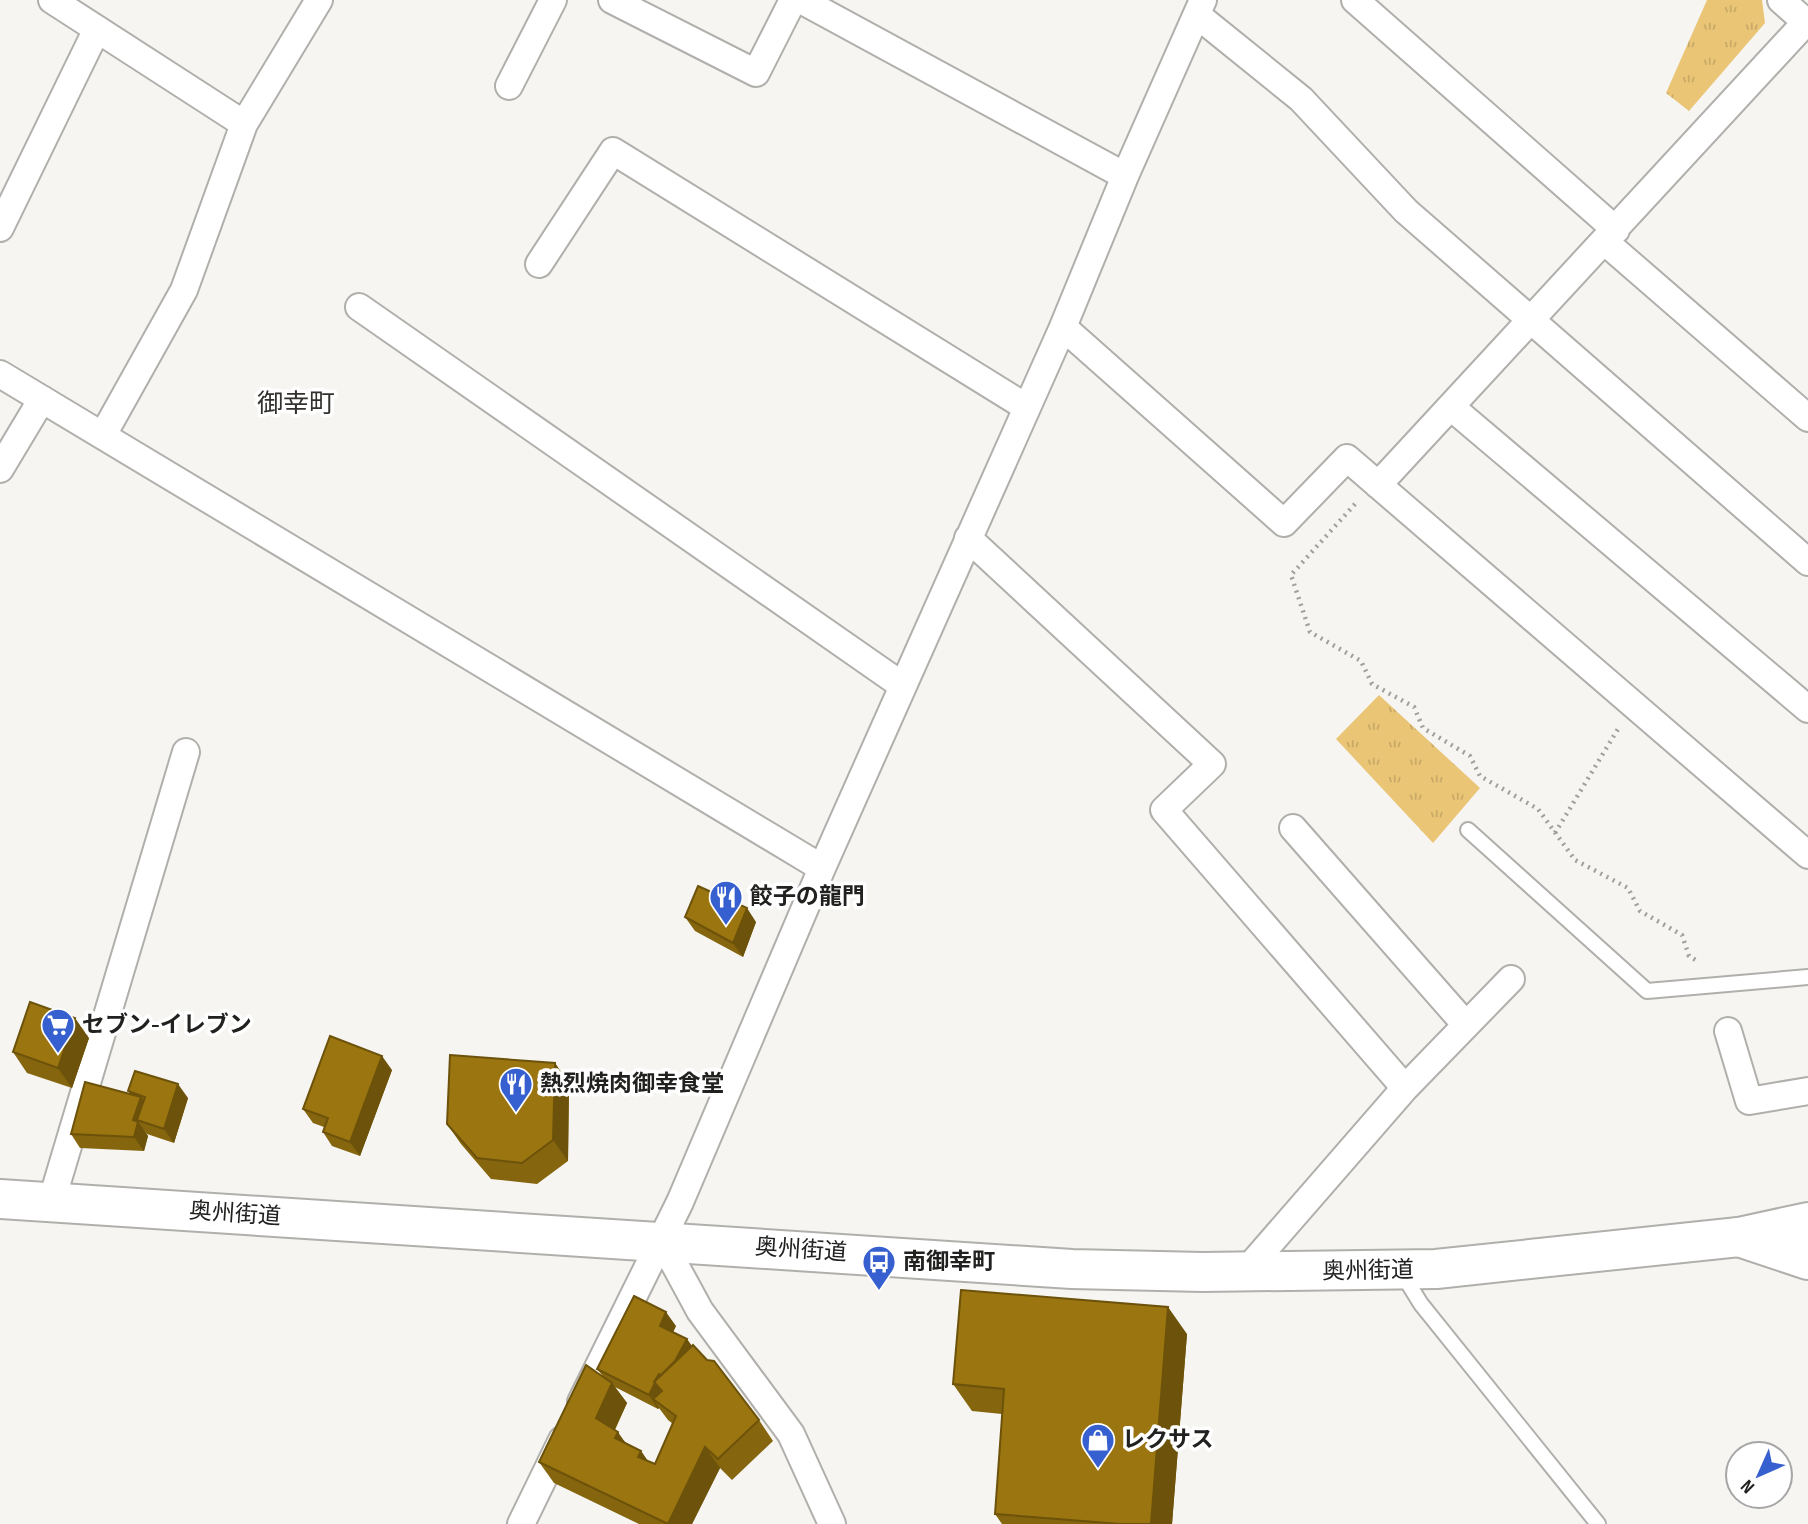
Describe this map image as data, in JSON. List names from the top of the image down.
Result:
{
  "streets": {
    "main road": ["奥州街道"]
  },
  "districts": ["御幸町"],
  "places": {
    "restaurant": ["餃子の龍門", "熱烈焼肉御幸食堂"],
    "supermarket": ["セブン-イレブン"],
    "bus stop": ["南御幸町"],
    "shop": ["レクサス"]
  },
  "north": "bottom left"
}
